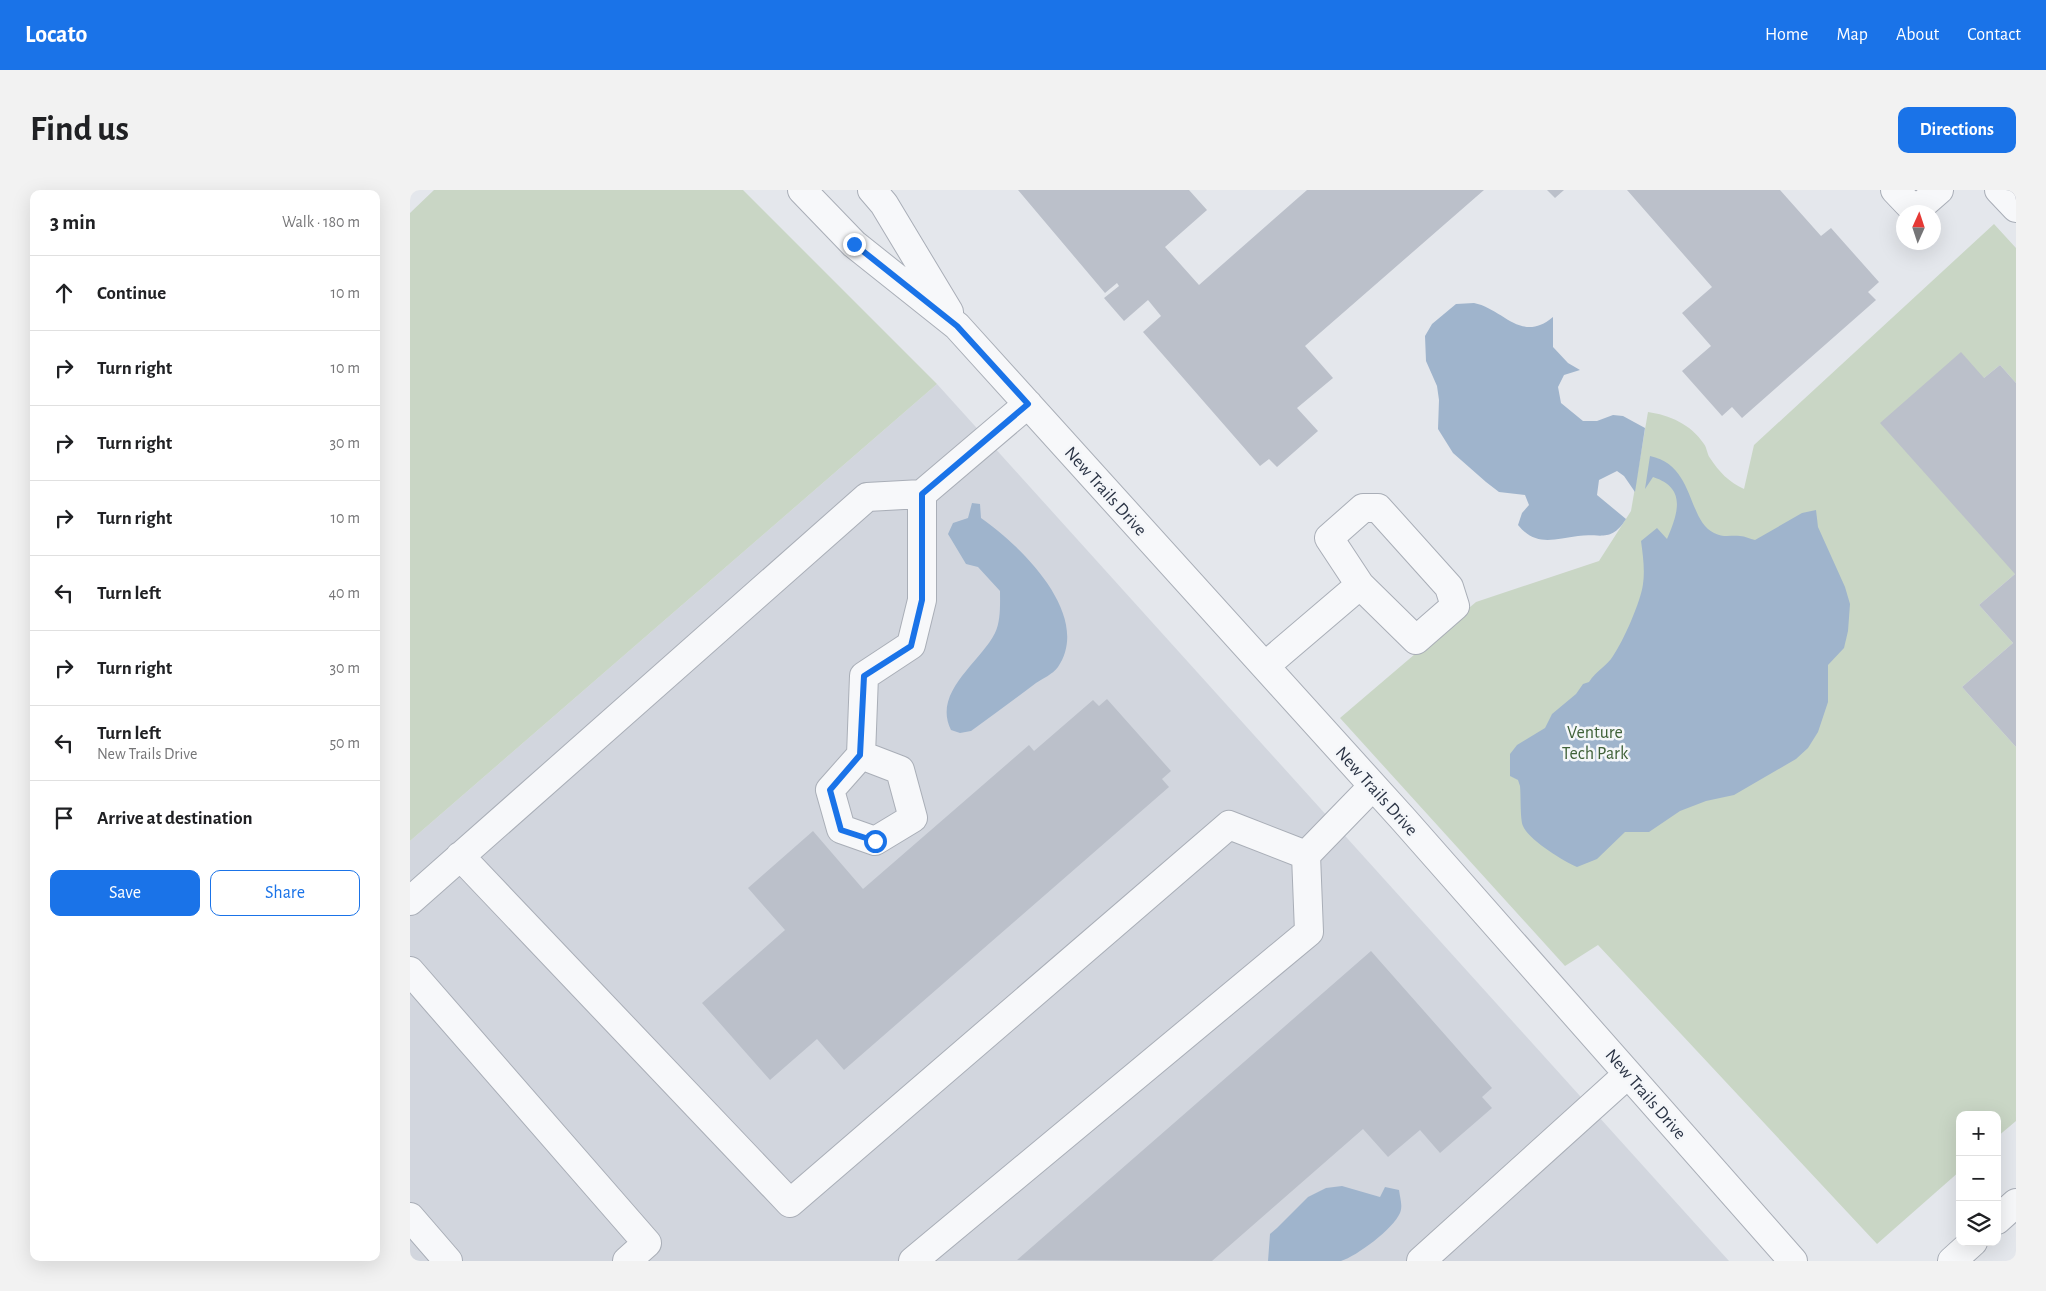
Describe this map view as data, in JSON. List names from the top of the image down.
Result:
{
  "streets": {
    "street": ["New Trails Drive"]
  },
  "parks": ["Venture Tech Park"],
  "north": "top",
  "page": {
    "header": "Locato",
    "nav": [
      "Home",
      "Map",
      "About",
      "Contact"
    ],
    "buttons": [
      "Directions",
      ["Save", "Share"]
    ],
    "title": "Find us",
    "heading": ["3 min", "Walk · 180 m"],
    "list": [
      ["Continue", "10 m"],
      ["Turn right", "10 m"],
      ["Turn right", "30 m"],
      ["Turn right", "10 m"],
      ["Turn left", "40 m"],
      ["Turn right", "30 m"],
      ["Turn left", "New Trails Drive", "50 m"],
      "Arrive at destination"
    ],
    "map_buttons": ["+", "−"]
  }
}
